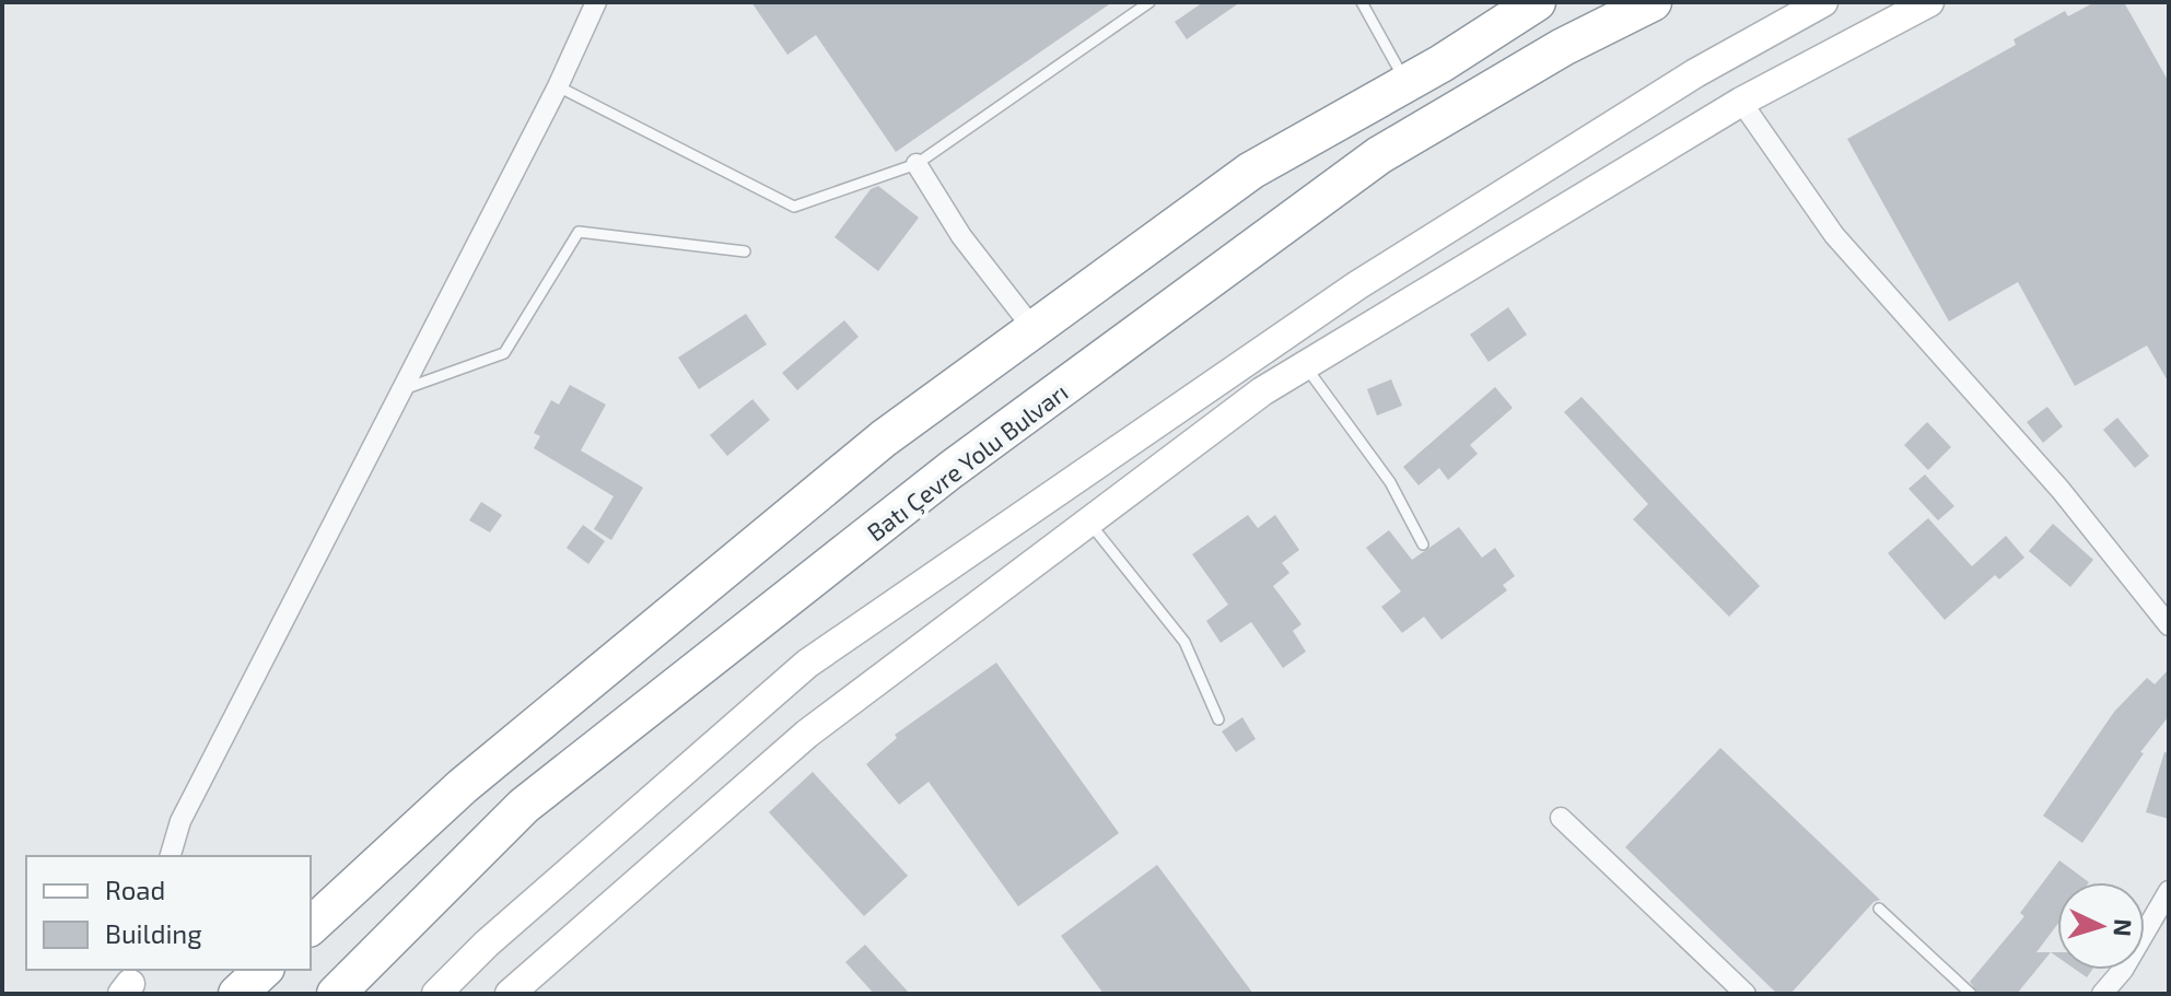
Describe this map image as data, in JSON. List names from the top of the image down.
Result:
{
  "streets": {
    "highway": ["Batı Çevre Yolu Bulvarı"]
  },
  "legend": ["Road", "Building"],
  "north": "right"
}
